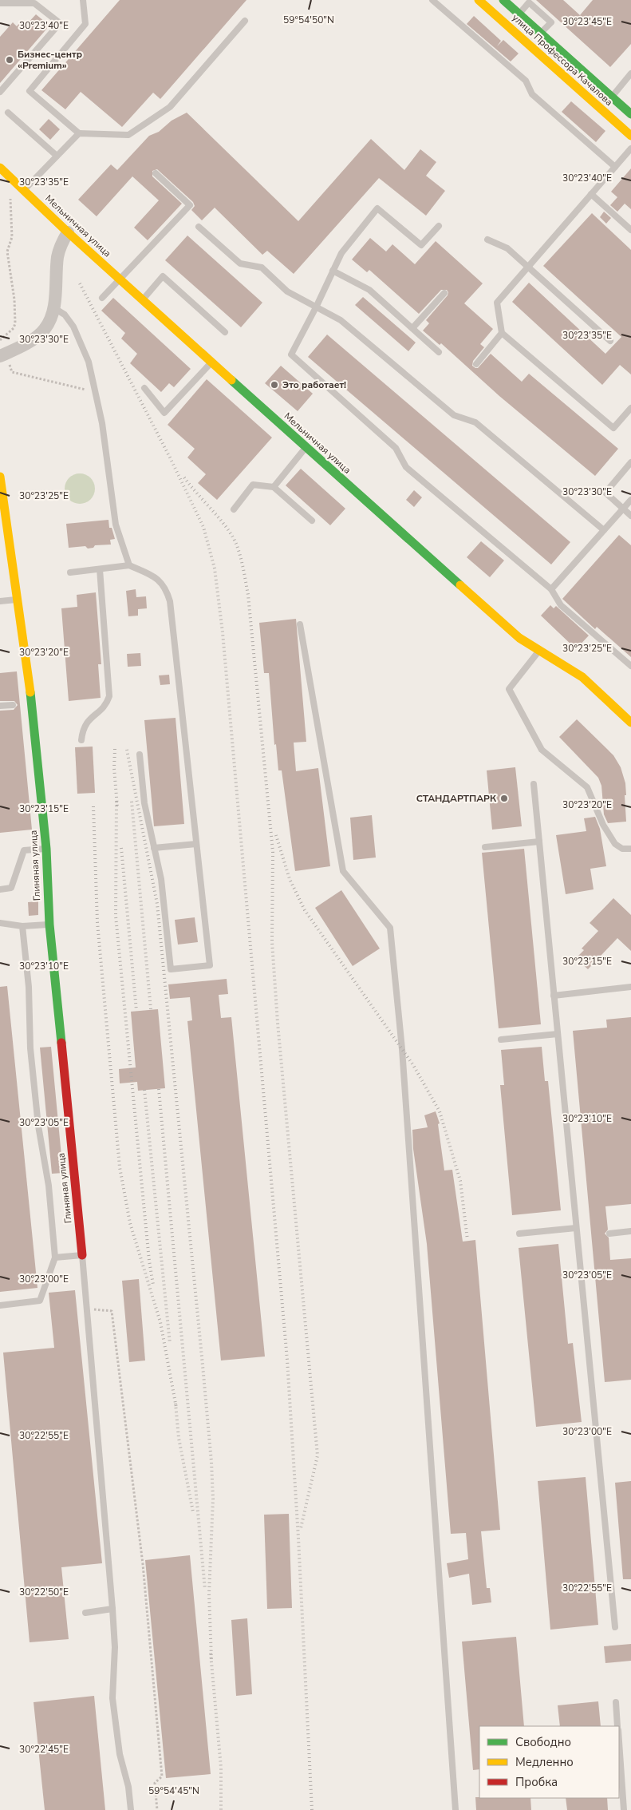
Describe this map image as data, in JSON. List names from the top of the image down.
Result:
{
  "streets": {
    "street": ["улица Профессора Качалова", "Мельничная улица", "Глиняная улица"]
  },
  "places": ["Бизнес-центр «Premium»", "Это работает!", "СТАНДАРТПАРК"],
  "legend": ["Свободно", "Медленно", "Пробка"],
  "coordinates": [
    "59°54'50\"N",
    "30°23'45\"E",
    "30°23'40\"E",
    "30°23'35\"E",
    "30°23'30\"E",
    "30°23'25\"E",
    "30°23'20\"E",
    "30°23'15\"E",
    "30°23'10\"E",
    "30°23'05\"E",
    "30°23'00\"E",
    "30°22'55\"E",
    "30°22'50\"E",
    "30°22'45\"E",
    "59°54'45\"N"
  ]
}
